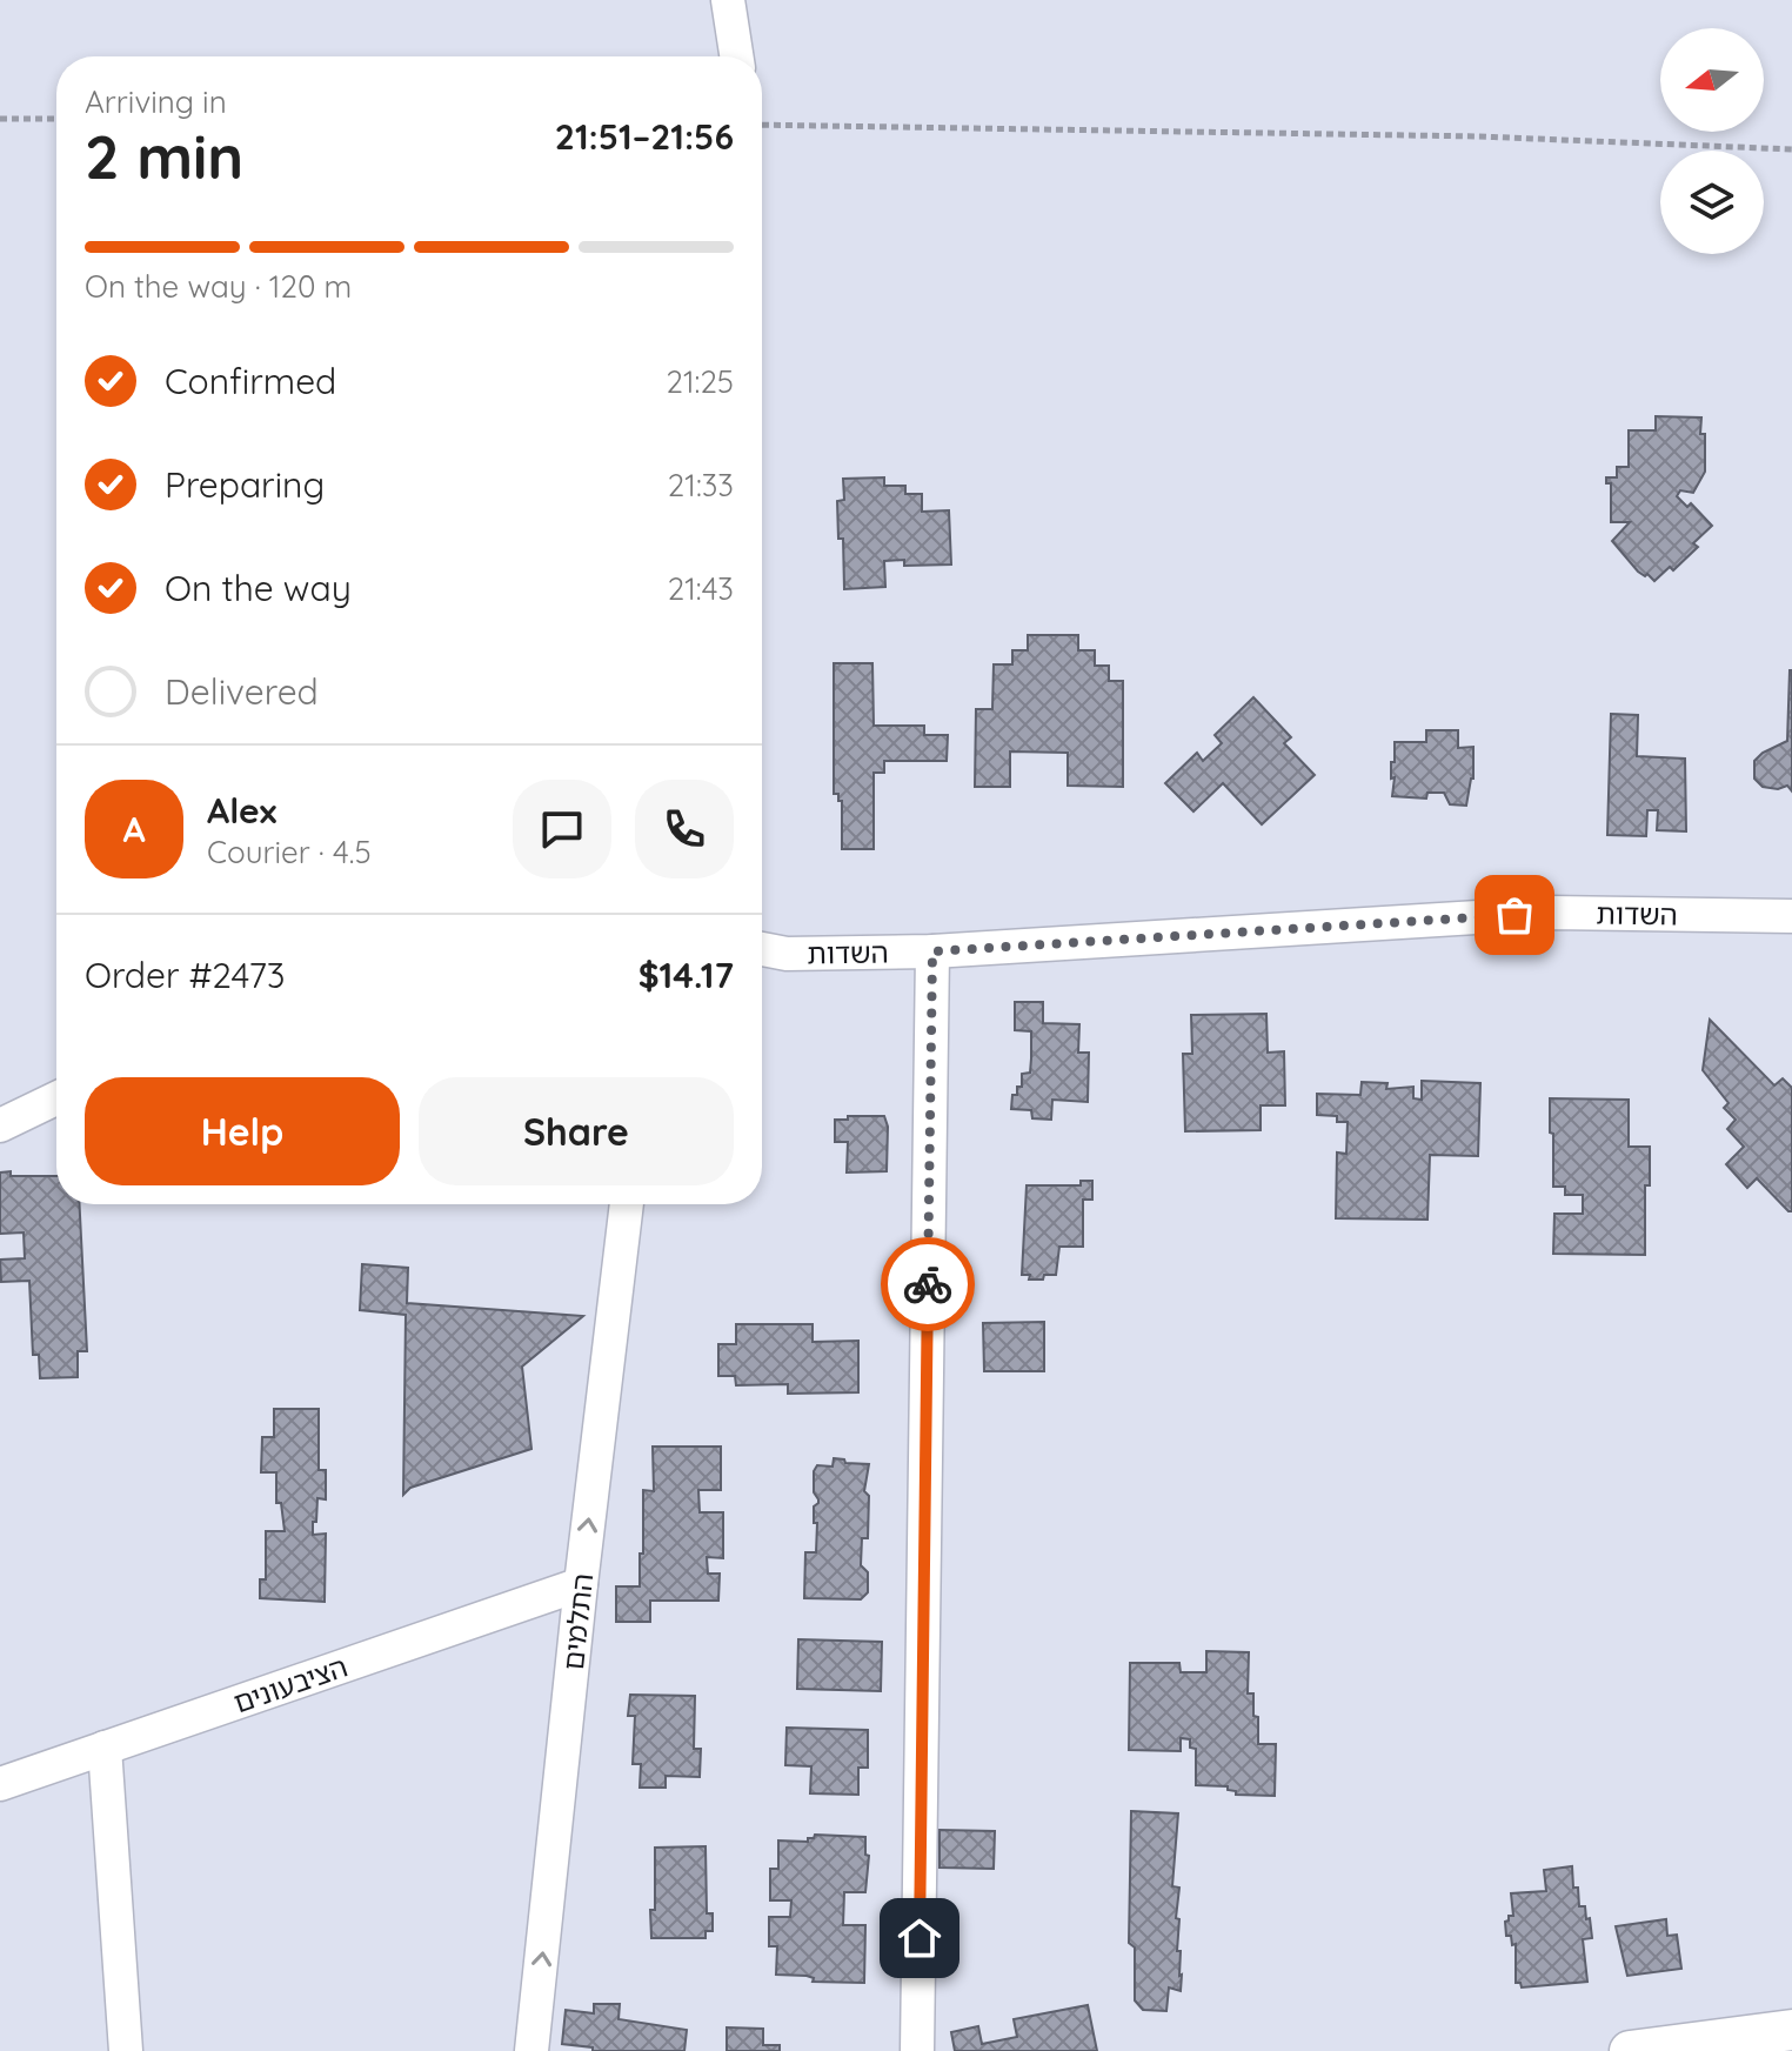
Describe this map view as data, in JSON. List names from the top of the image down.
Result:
{
  "streets": {
    "street": ["השדות", "התלמים", "הציבעונים"]
  },
  "crossings": [
    ["התלמים", "הציבעונים"]
  ],
  "one_way": ["התלמים"],
  "north": "left",
  "page": {
    "heading": ["2 min", "Arriving in", "21:51–21:56"],
    "panel": [
      "Alex",
      "Courier · 4.5",
      "Order #2473",
      "$14.17"
    ],
    "bar": "On the way · 120 m",
    "list": [
      ["Confirmed", "21:25"],
      ["Preparing", "21:33"],
      ["On the way", "21:43"],
      "Delivered"
    ],
    "round": "A",
    "buttons": ["Help", "Share"]
  }
}
